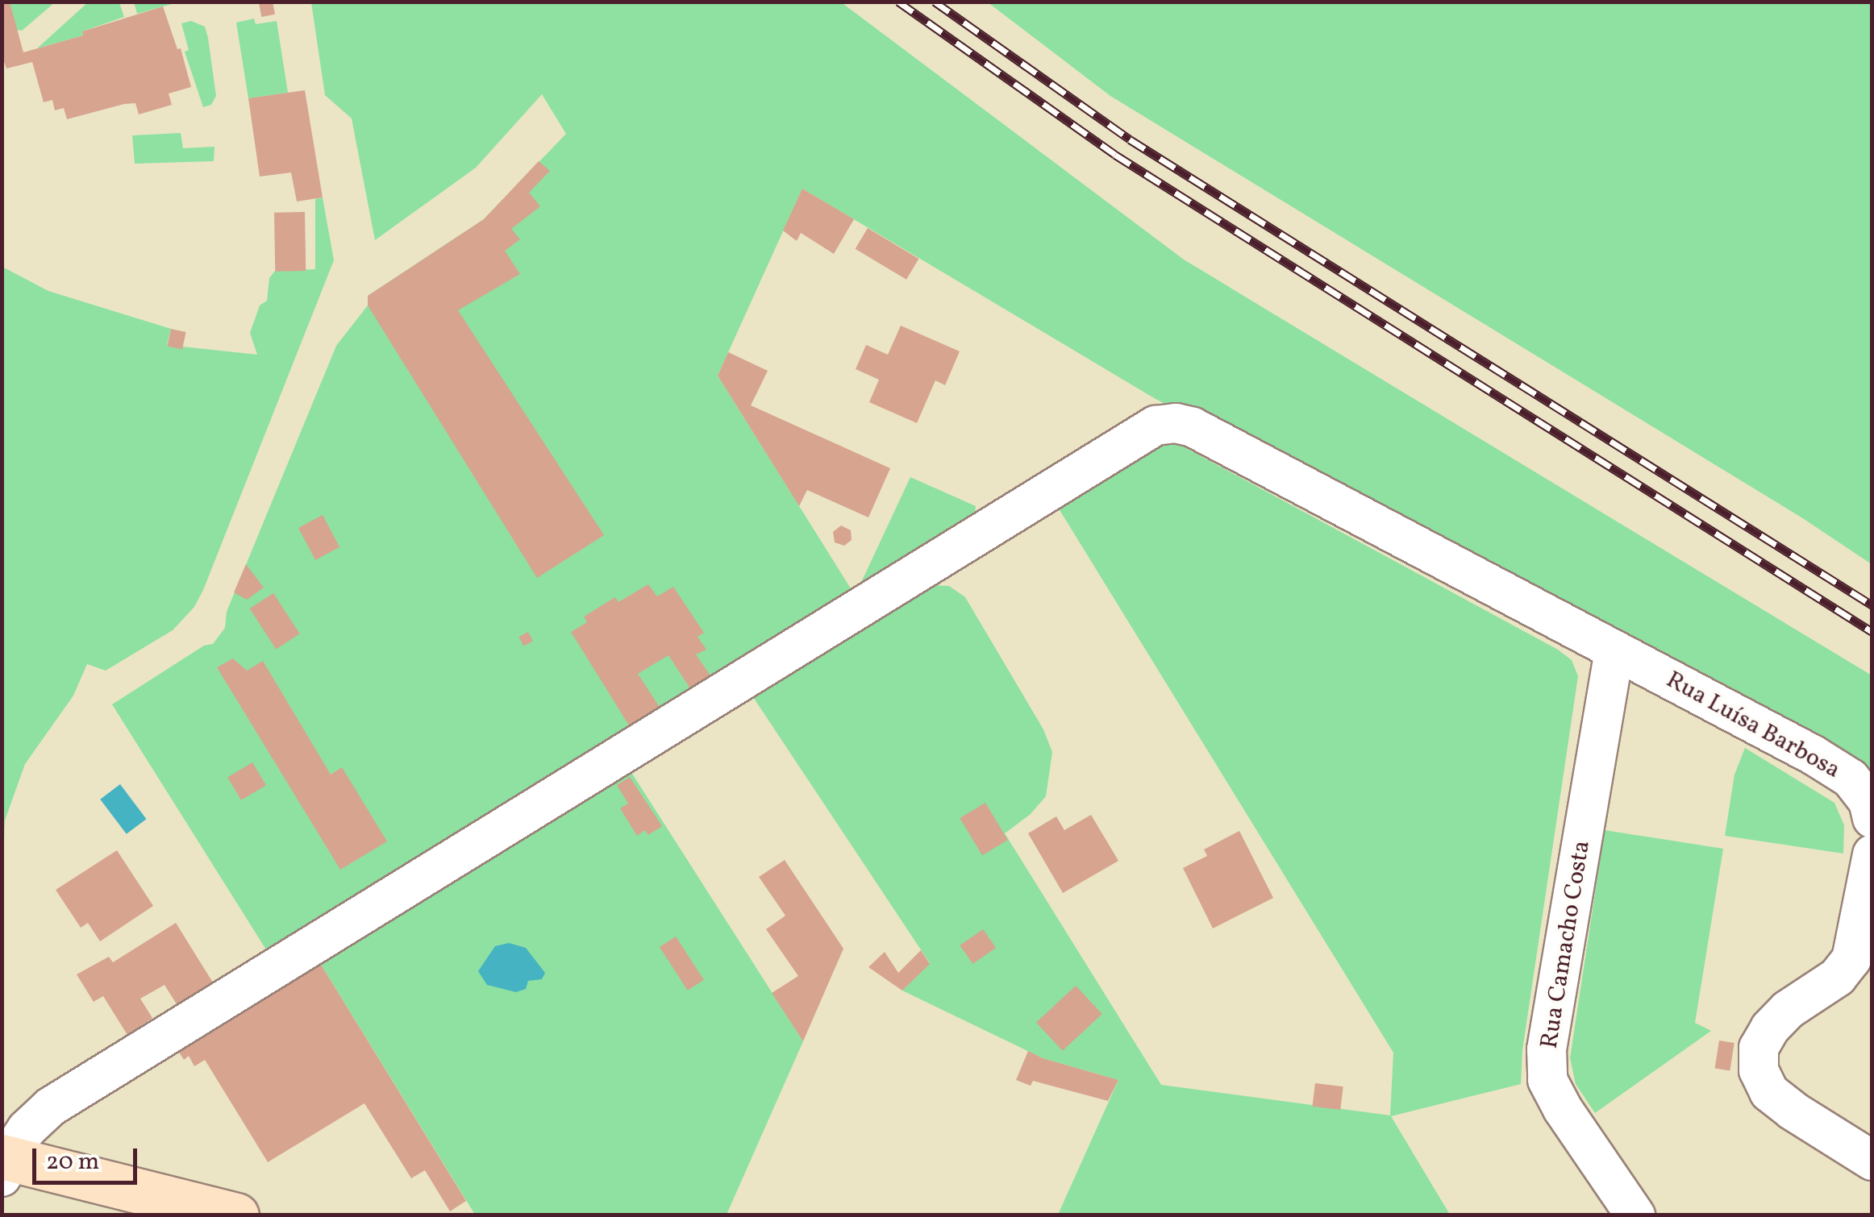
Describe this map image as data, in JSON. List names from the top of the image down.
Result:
{
  "streets": {
    "street": ["Rua Luísa Barbosa", "Rua Camacho Costa"]
  },
  "crossings": [
    ["Rua Luísa Barbosa", "Rua Camacho Costa"]
  ],
  "scale_bar": "20 m"
}
